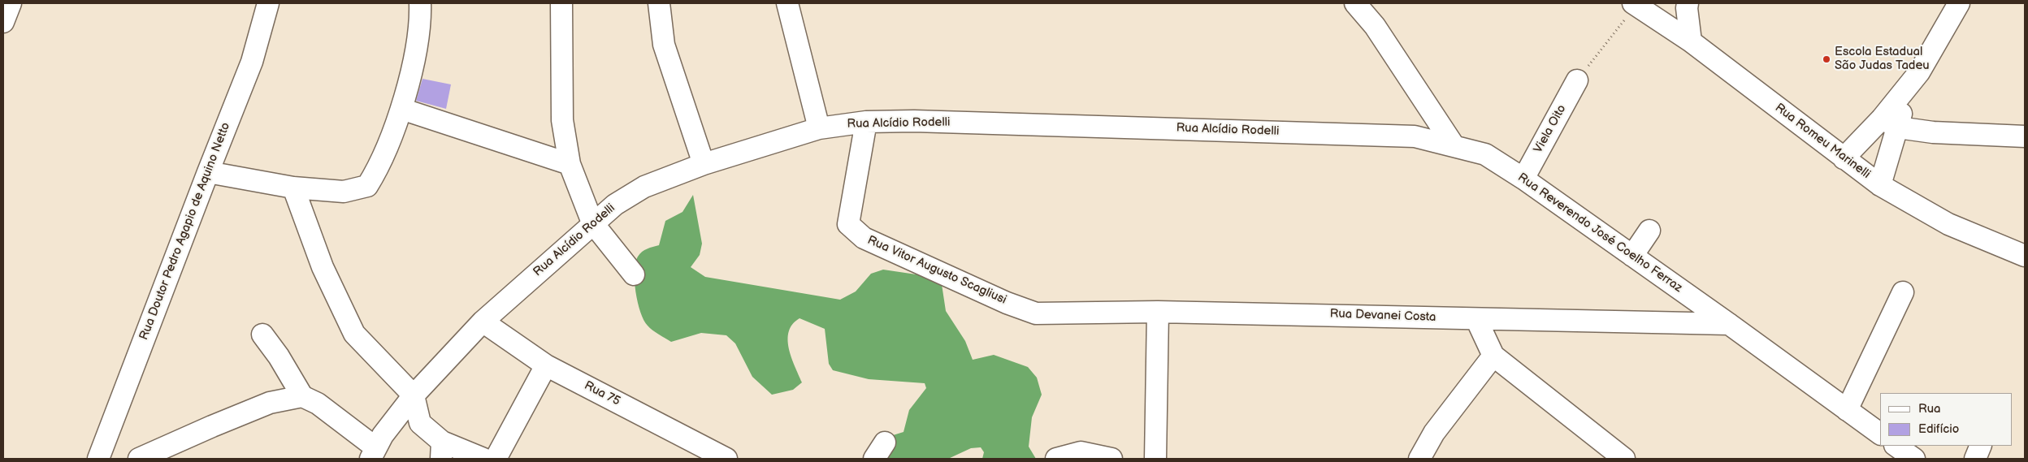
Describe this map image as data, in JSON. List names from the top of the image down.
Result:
{
  "streets": {
    "street": [
      "Rua Alcídio Rodelli",
      "Viela Oito",
      "Rua Romeu Marinelli",
      "Rua Doutor Pedro Agapio de Aquino Netto",
      "Rua Reverendo José Coelho Ferraz",
      "Rua Vitor Augusto Scagliusi",
      "Rua Devanei Costa",
      "Rua 75"
    ]
  },
  "crossings": [
    ["Rua Alcídio Rodelli", "Rua Reverendo José Coelho Ferraz"],
    ["Rua Alcídio Rodelli", "Rua Vitor Augusto Scagliusi"],
    ["Rua Alcídio Rodelli", "Rua 75"],
    ["Viela Oito", "Rua Reverendo José Coelho Ferraz"],
    ["Rua Reverendo José Coelho Ferraz", "Rua Devanei Costa"],
    ["Rua Vitor Augusto Scagliusi", "Rua Devanei Costa"]
  ],
  "places": ["Escola Estadual São Judas Tadeu"],
  "legend": ["Rua", "Edifício"]
}
